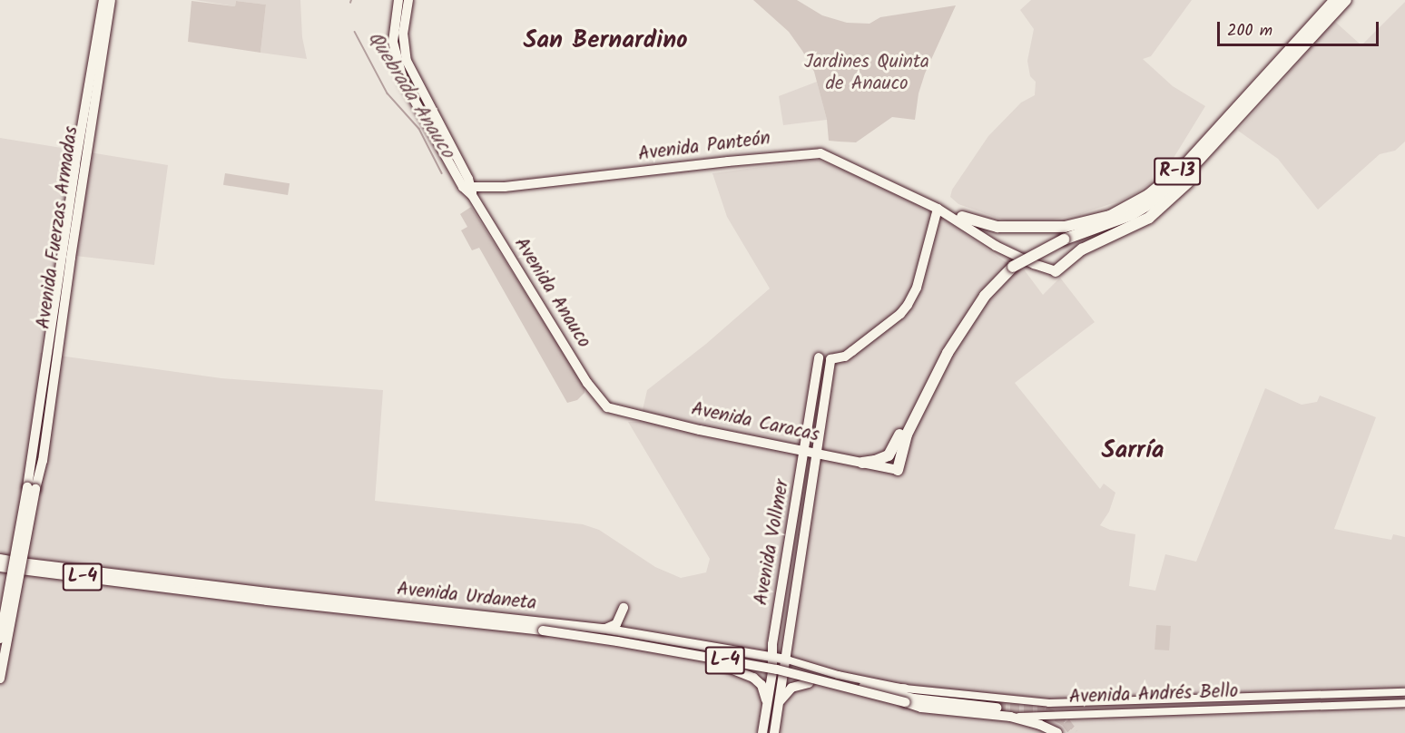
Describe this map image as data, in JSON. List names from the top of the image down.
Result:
{
  "streets": {
    "highway": ["R-13"],
    "main road": [
      "Avenida Panteón",
      "Avenida Fuerzas Armadas",
      "Avenida Anauco",
      "Avenida Caracas",
      "Avenida Vollmer",
      "L-4",
      "Avenida Urdaneta",
      "Avenida Andrés Bello"
    ]
  },
  "crossings": [
    ["Avenida Panteón", "R-13"],
    ["Avenida Panteón", "Avenida Anauco"],
    ["Avenida Panteón", "Avenida Vollmer"],
    ["R-13", "Avenida Caracas"],
    ["R-13", "Avenida Vollmer"],
    ["Avenida Anauco", "Avenida Caracas"],
    ["Avenida Caracas", "Avenida Vollmer"],
    ["Avenida Vollmer", "L-4"],
    ["Avenida Vollmer", "Avenida Urdaneta"],
    ["L-4", "Avenida Urdaneta"],
    ["L-4", "Avenida Andrés Bello"],
    ["Avenida Urdaneta", "Avenida Andrés Bello"]
  ],
  "districts": ["San Bernardino", "Sarría"],
  "water": ["Quebrada Anauco"],
  "parks": ["Jardines Quinta de Anauco"],
  "scale_bar": "200 m"
}
